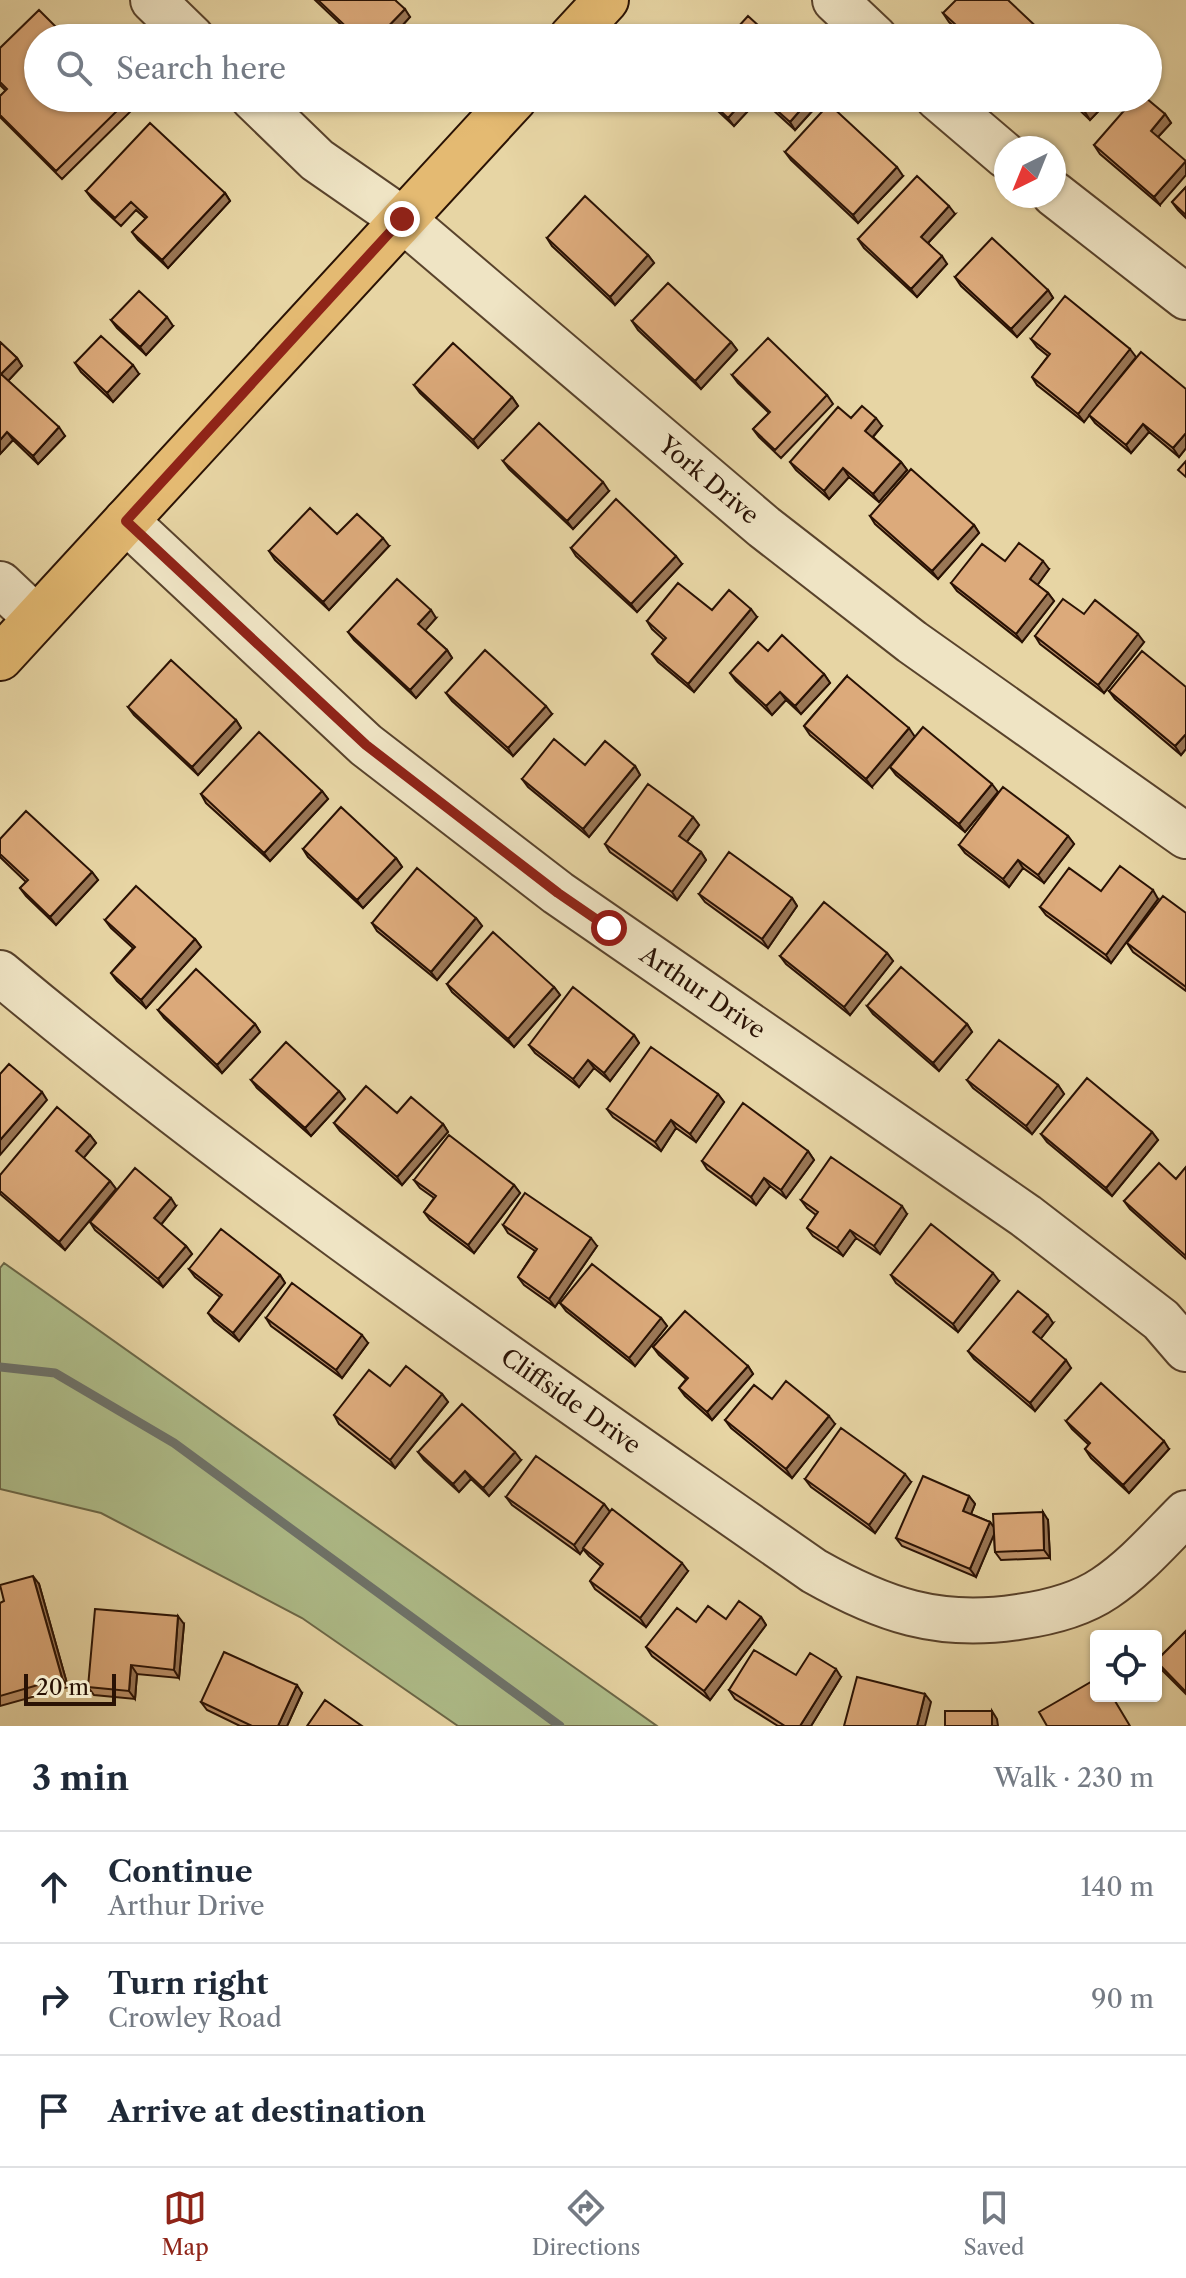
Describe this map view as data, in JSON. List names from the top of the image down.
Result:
{
  "streets": {
    "street": ["York Drive", "Arthur Drive", "Cliffside Drive"]
  },
  "scale_bar": "20 m",
  "north": "bottom left",
  "page": {
    "search": "Search here",
    "scale": "20 m",
    "heading": ["3 min", "Walk · 230 m"],
    "list": [
      ["Continue", "Arthur Drive", "140 m"],
      ["Turn right", "Crowley Road", "90 m"],
      "Arrive at destination"
    ],
    "nav": ["Map", "Directions", "Saved"]
  }
}
